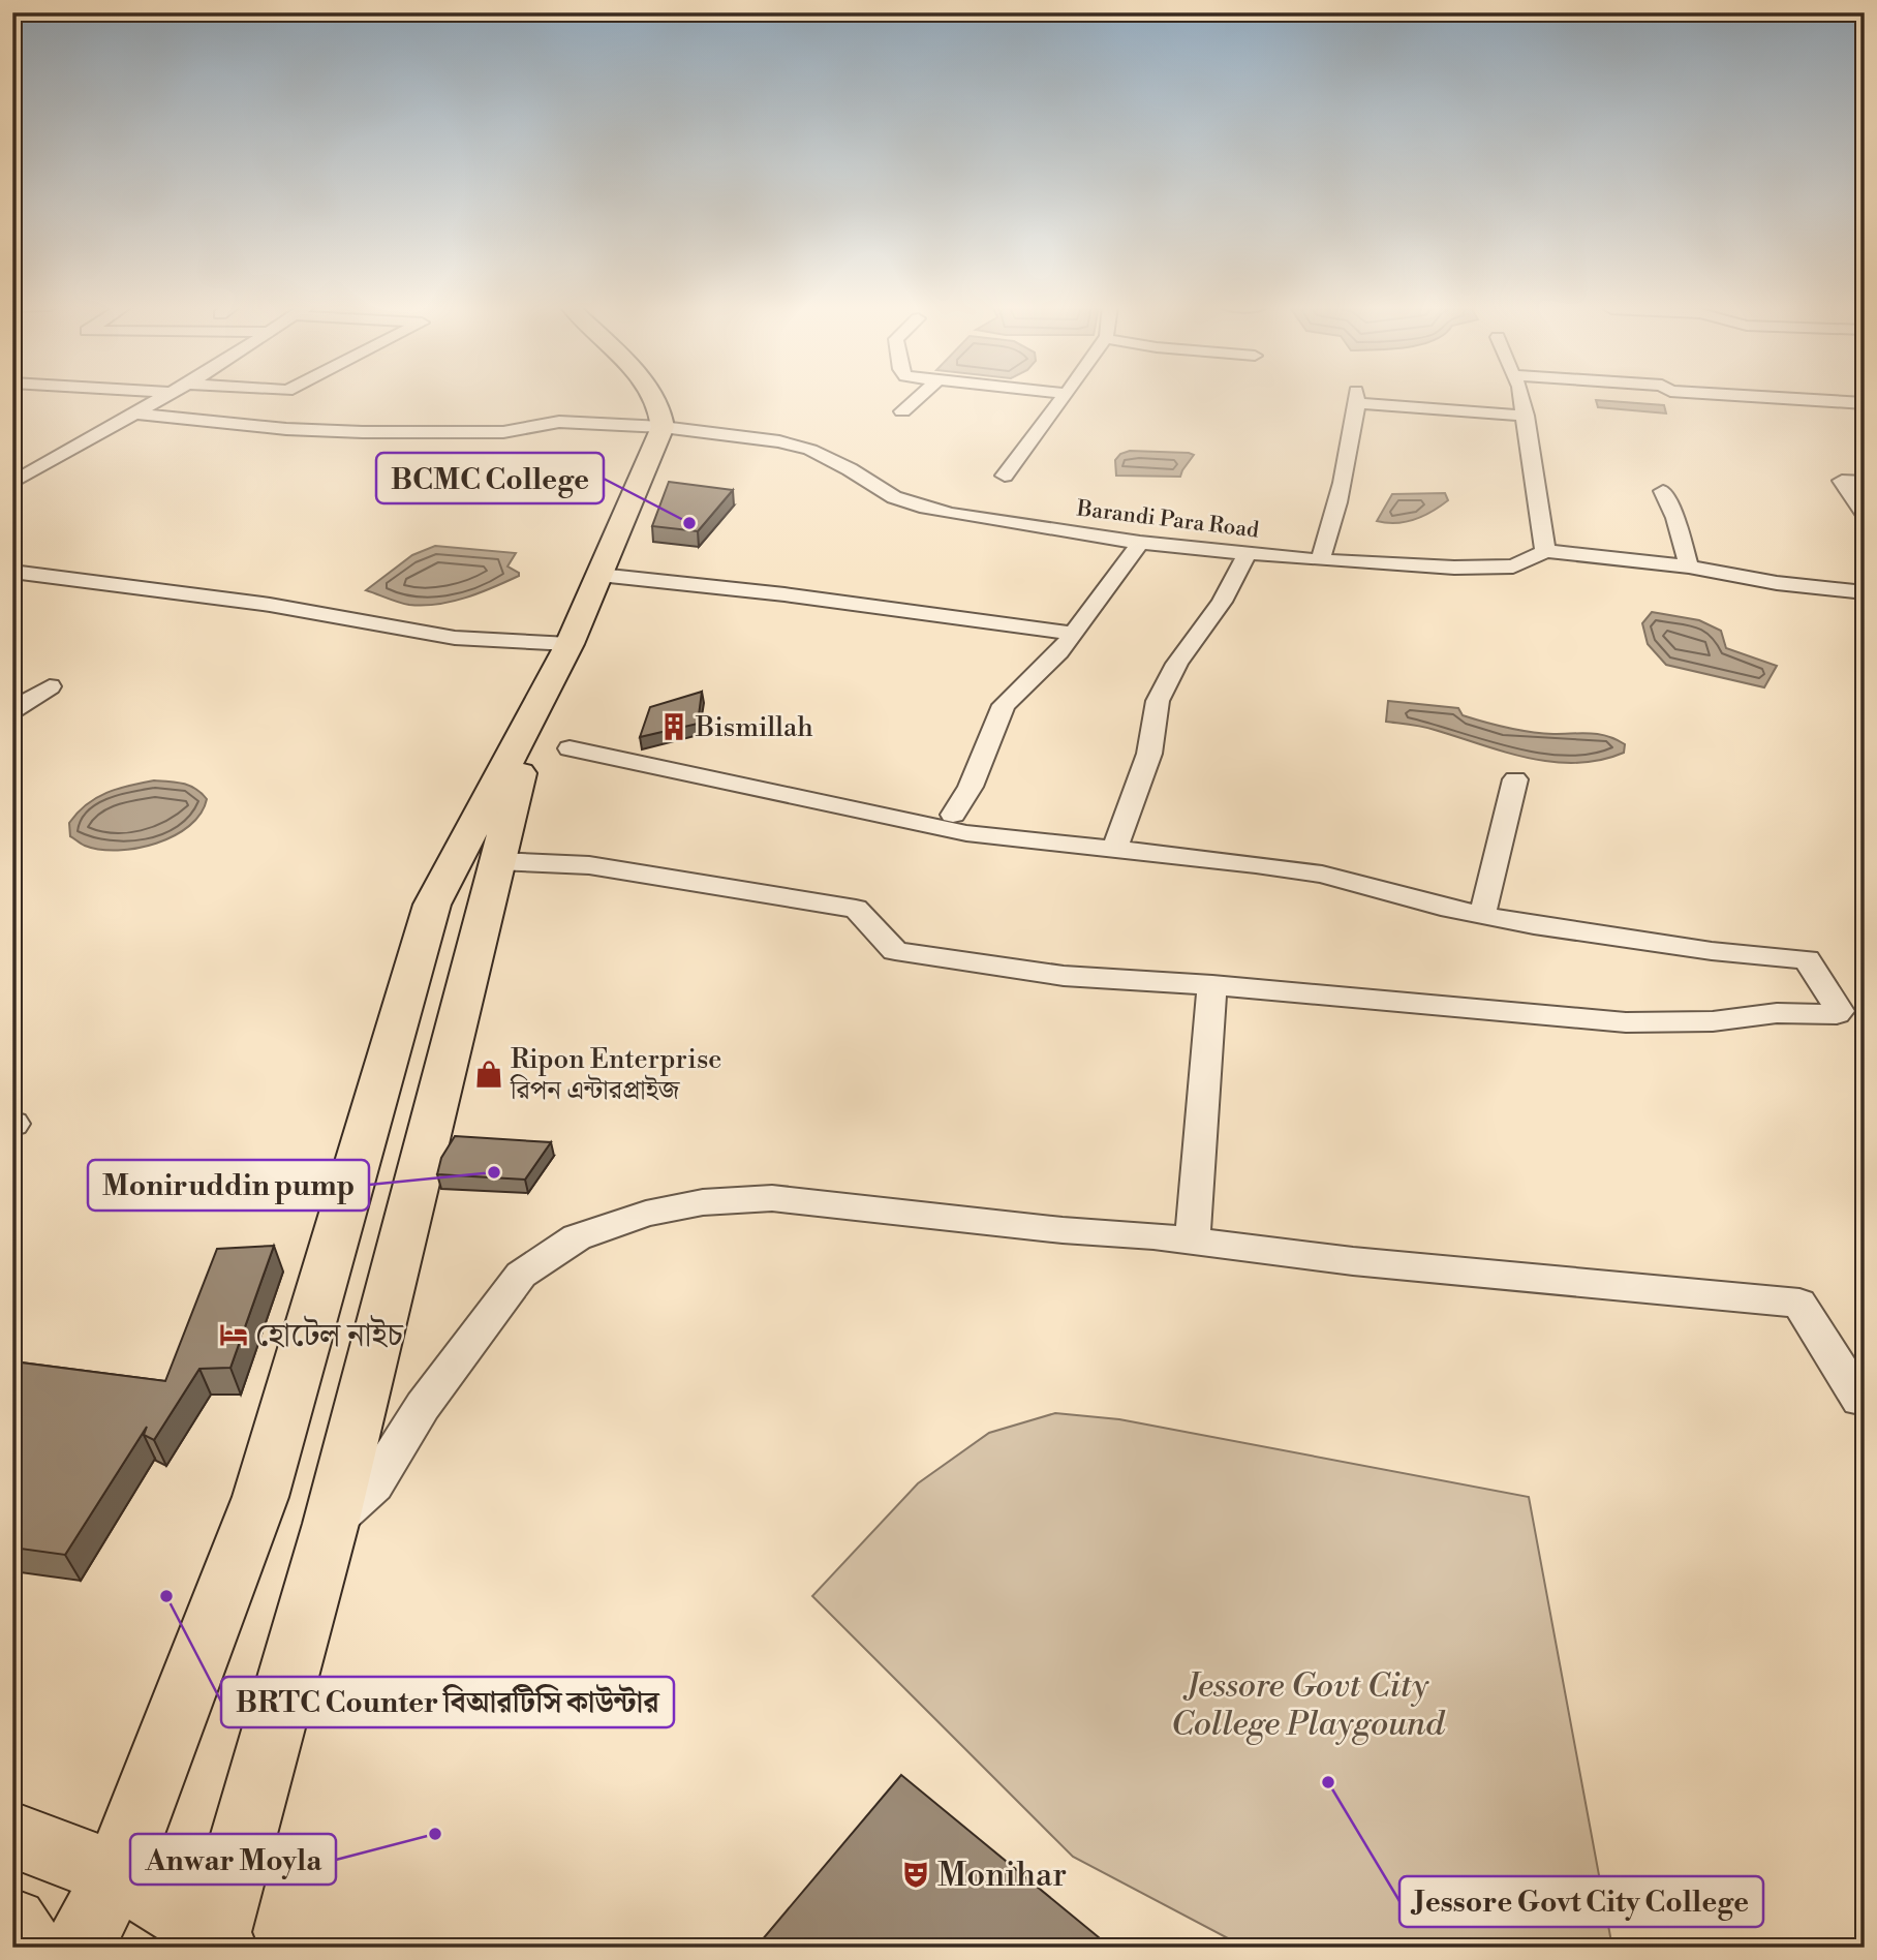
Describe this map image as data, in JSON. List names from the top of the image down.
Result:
{
  "streets": {
    "street": ["Barandi Para Road"]
  },
  "parks": ["Jessore Govt City College Playgound"],
  "places": {
    "other": [
      "BCMC College",
      "Moniruddin pump",
      "BRTC Counter বিআরটিসি কাউন্টার",
      "Jessore Govt City College",
      "Anwar Moyla"
    ],
    "building": ["Bismillah"],
    "shop": ["Ripon Enterprise রিপন এন্টারপ্রাইজ"],
    "hotel": ["হোটেল নাইচ"],
    "theatre": ["Monihar"]
  }
}
